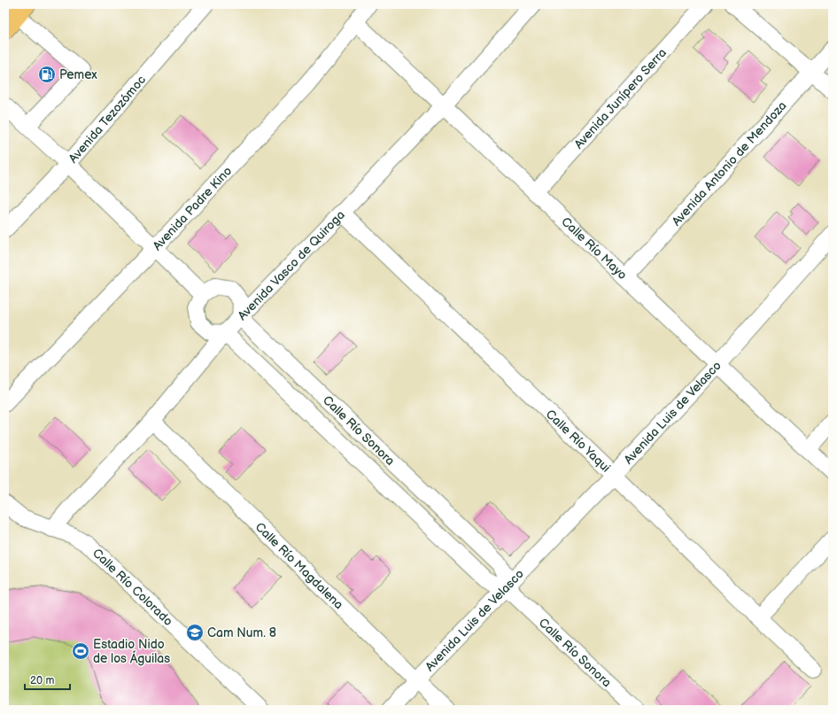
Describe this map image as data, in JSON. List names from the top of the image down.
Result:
{
  "streets": {
    "street": [
      "Avenida Junípero Serra",
      "Avenida Tezozómoc",
      "Avenida Antonio de Mendoza",
      "Avenida Padre Kino",
      "Calle Río Mayo",
      "Avenida Vasco de Quiroga",
      "Avenida Luis de Velasco",
      "Calle Río Sonora",
      "Calle Río Yaqui",
      "Calle Río Magdalena",
      "Calle Río Colorado"
    ]
  },
  "crossings": [
    ["Avenida Junípero Serra", "Calle Río Mayo"],
    ["Avenida Antonio de Mendoza", "Calle Río Mayo"],
    ["Avenida Padre Kino", "Calle Río Mayo"],
    ["Calle Río Mayo", "Avenida Vasco de Quiroga"],
    ["Calle Río Mayo", "Avenida Luis de Velasco"],
    ["Avenida Vasco de Quiroga", "Calle Río Sonora"],
    ["Avenida Vasco de Quiroga", "Calle Río Yaqui"],
    ["Avenida Vasco de Quiroga", "Calle Río Magdalena"],
    ["Avenida Vasco de Quiroga", "Calle Río Colorado"],
    ["Avenida Luis de Velasco", "Calle Río Sonora"],
    ["Avenida Luis de Velasco", "Calle Río Yaqui"],
    ["Avenida Luis de Velasco", "Calle Río Magdalena"]
  ],
  "places": {
    "fuel station": ["Pemex"],
    "school or university": ["Cam Num. 8"],
    "sports": ["Estadio Nido de los Águilas"]
  },
  "scale_bar": "20 m"
}
